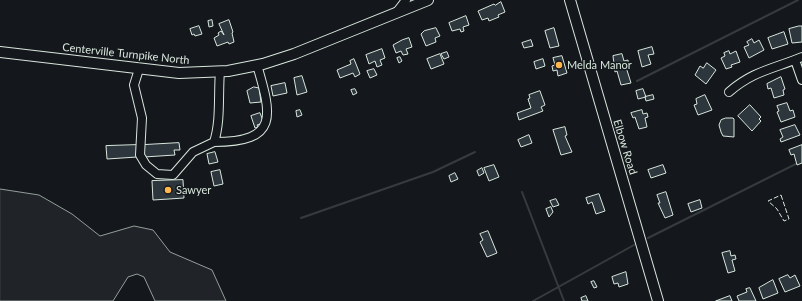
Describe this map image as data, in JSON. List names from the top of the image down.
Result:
{
  "streets": {
    "main road": ["Centerville Turnpike North", "Elbow Road"]
  },
  "places": ["Melda Manor", "Sawyer"]
}
